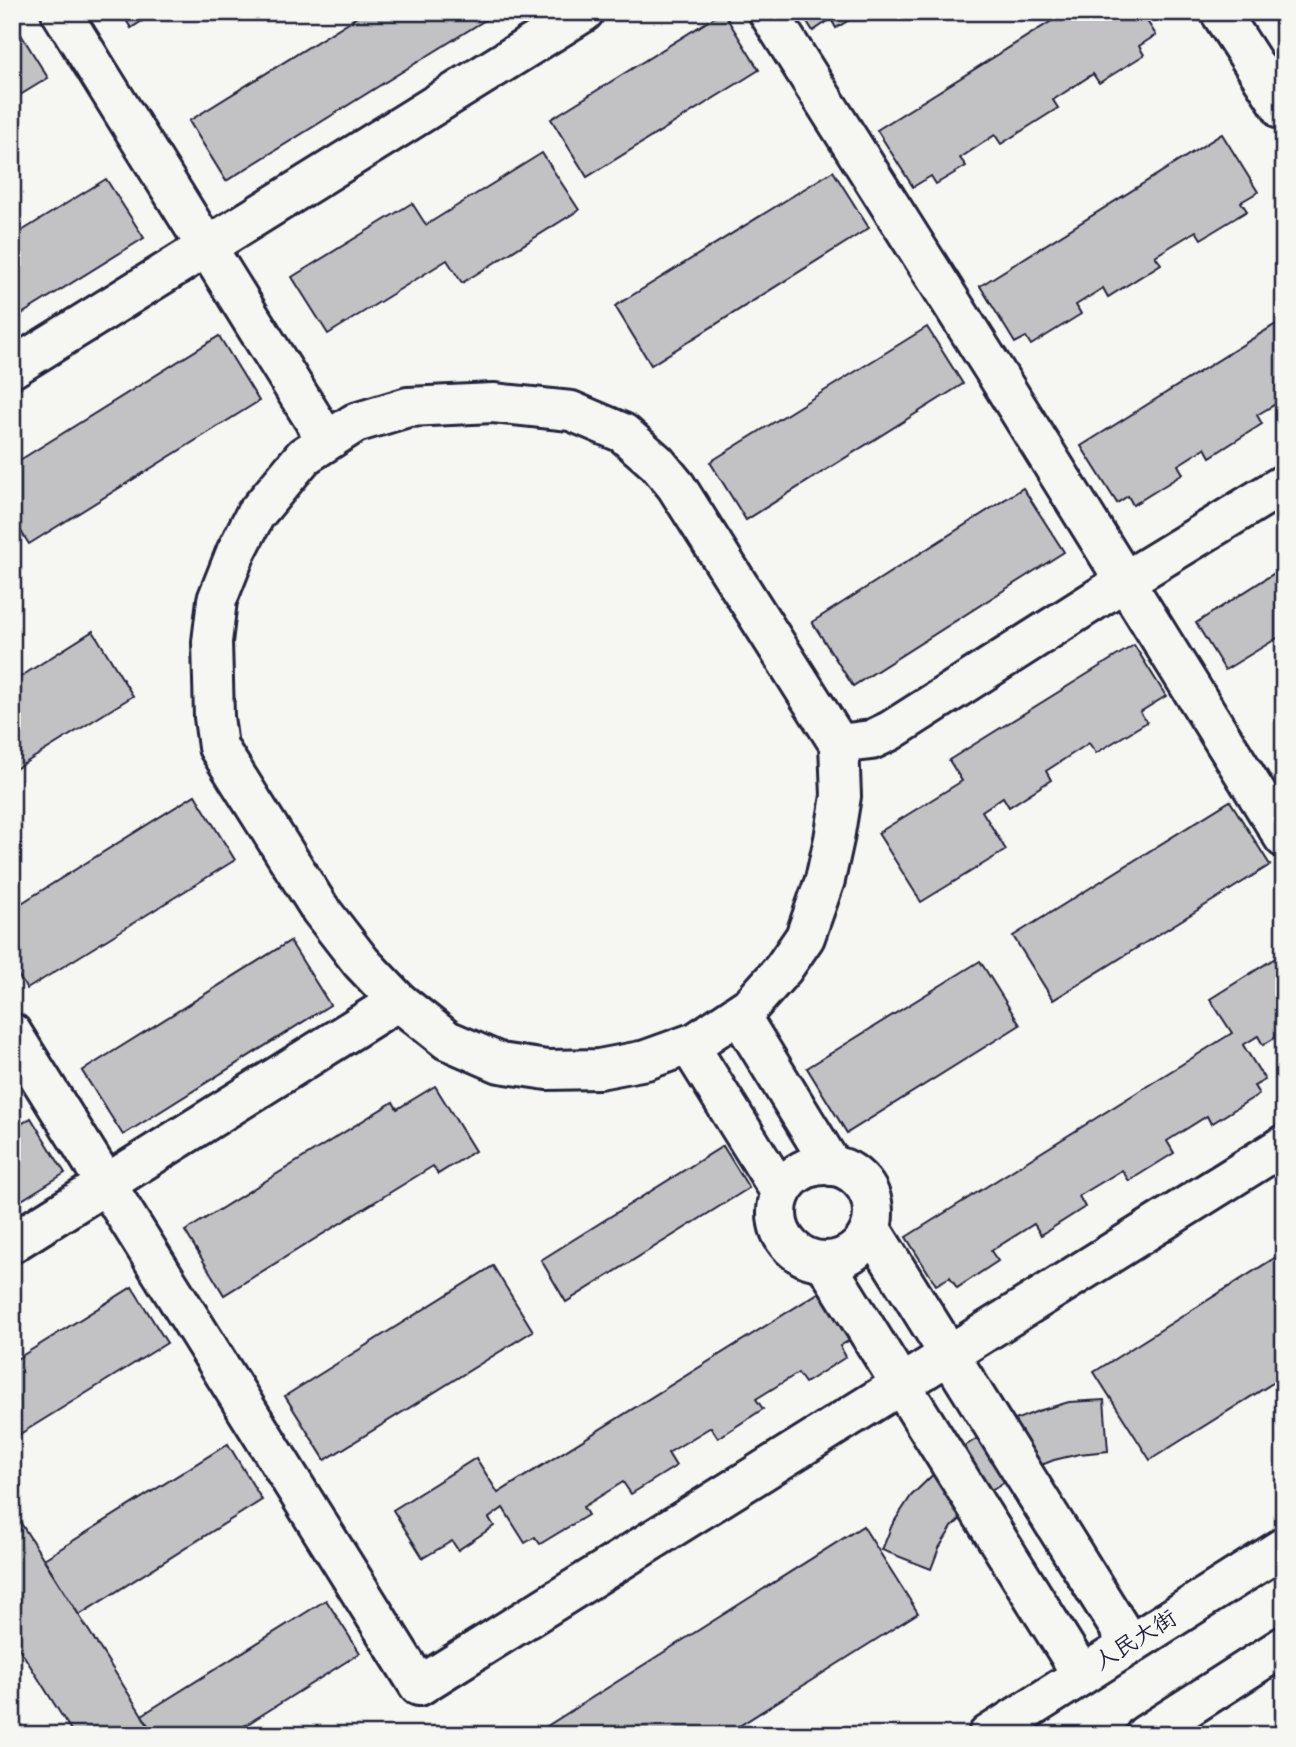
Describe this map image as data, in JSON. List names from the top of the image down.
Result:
{
  "streets": {
    "main road": ["人民大街"]
  }
}
